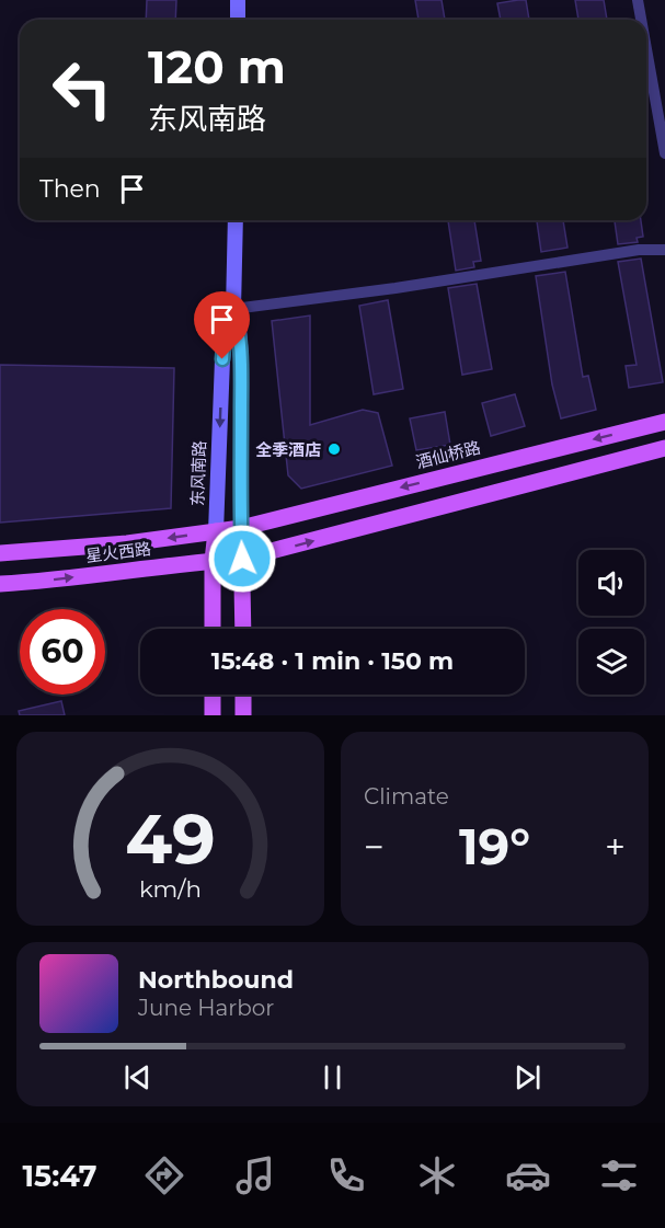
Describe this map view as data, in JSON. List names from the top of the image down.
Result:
{
  "streets": {
    "main road": ["酒仙桥路", "东风南路", "星火西路"]
  },
  "crossings": [
    ["酒仙桥路", "东风南路"],
    ["酒仙桥路", "星火西路"],
    ["东风南路", "星火西路"]
  ],
  "places": ["全季酒店"],
  "page": {
    "turn": ["120 m", "东风南路"],
    "then": "Then",
    "limit": "60",
    "trip": "15:48 · 1 min · 150 m",
    "tile": "Climate",
    "heat": ["−", "19°", "+"],
    "song": ["Northbound", "June Harbor"],
    "tabs": "15:47",
    "gauge": ["49", "km/h"]
  }
}
